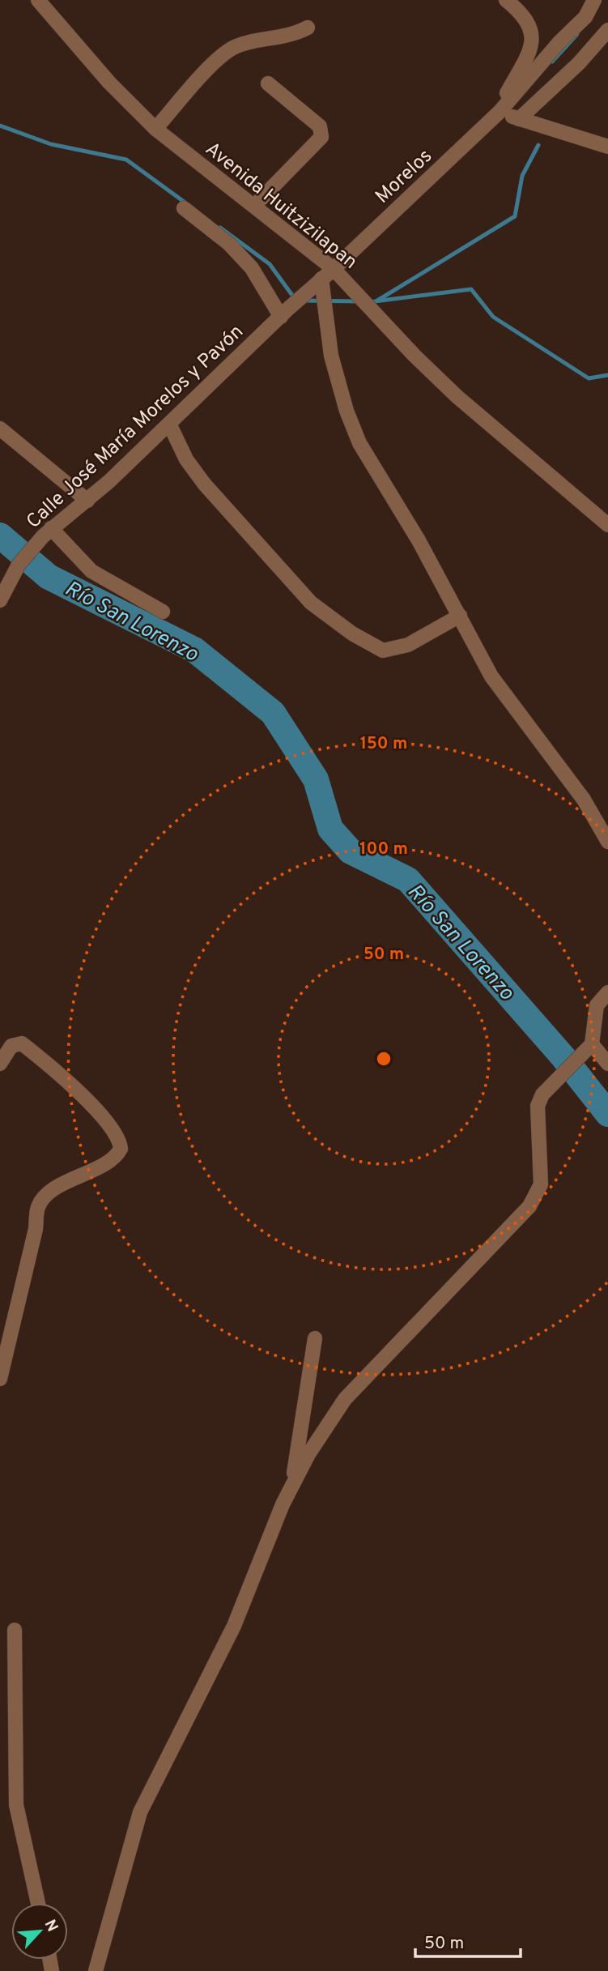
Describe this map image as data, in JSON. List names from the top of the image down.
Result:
{
  "streets": {
    "street": ["Morelos", "Avenida Huitzizilapan", "Calle José María Morelos y Pavón"]
  },
  "crossings": [
    ["Morelos", "Avenida Huitzizilapan"],
    ["Morelos", "Calle José María Morelos y Pavón"],
    ["Avenida Huitzizilapan", "Calle José María Morelos y Pavón"]
  ],
  "water": ["Río San Lorenzo"],
  "scale_bar": "50 m",
  "north": "top right",
  "rings": ["150 m", "100 m", "50 m"]
}
